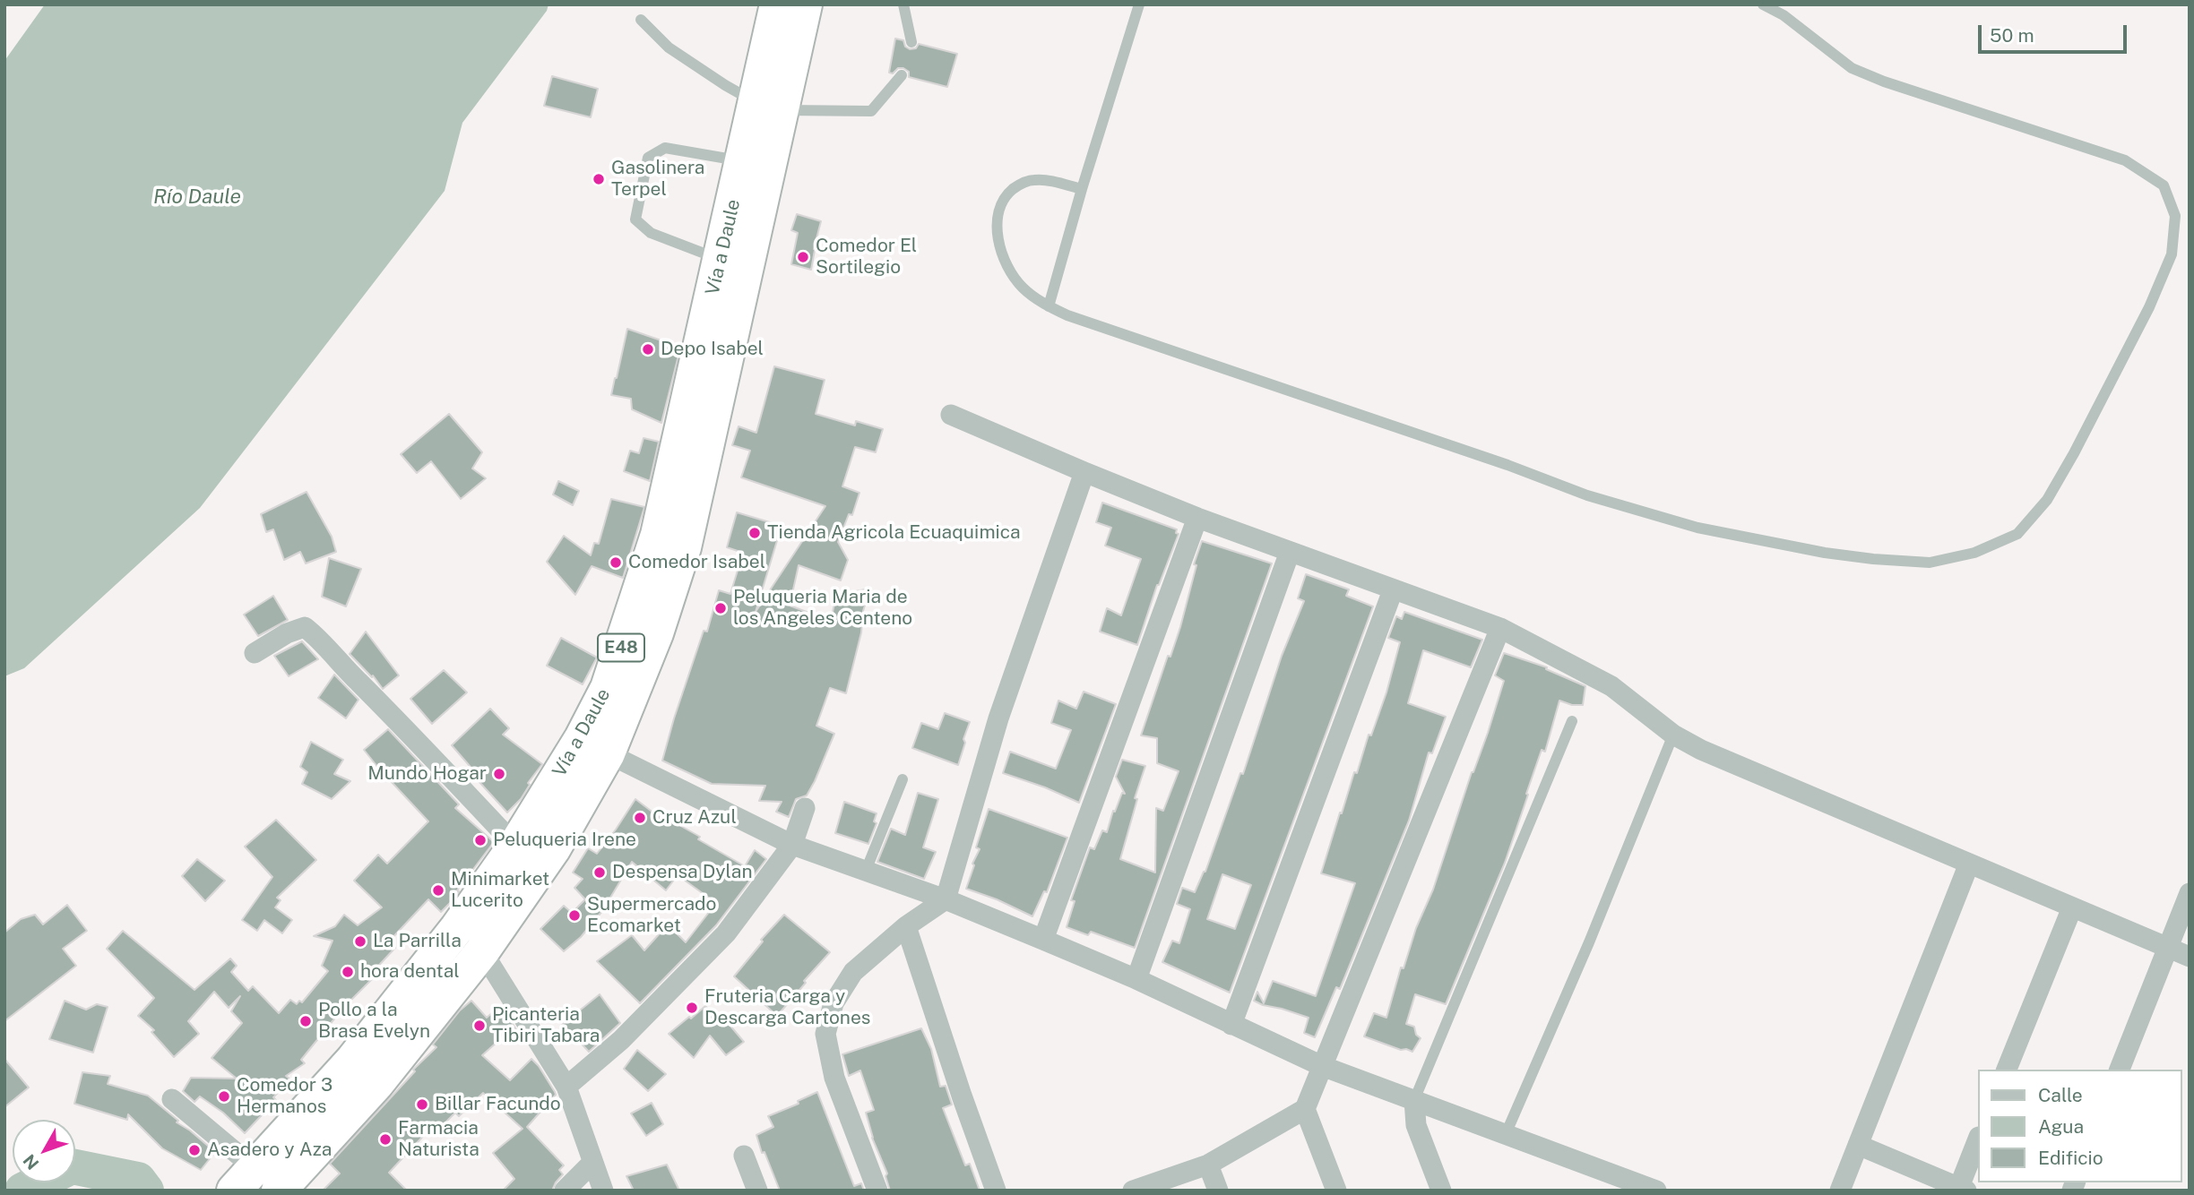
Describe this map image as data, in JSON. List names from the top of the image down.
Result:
{
  "streets": {
    "highway": ["Vía a Daule", "E48"]
  },
  "water": ["Río Daule"],
  "places": [
    "Gasolinera Terpel",
    "Comedor El Sortilegio",
    "Depo Isabel",
    "Tienda Agricola Ecuaquimica",
    "Comedor Isabel",
    "Peluqueria Maria de los Angeles Centeno",
    "Mundo Hogar",
    "Cruz Azul",
    "Peluqueria Irene",
    "Despensa Dylan",
    "Minimarket Lucerito",
    "Supermercado Ecomarket",
    "La Parrilla",
    "hora dental",
    "Fruteria Carga y Descarga Cartones",
    "Pollo a la Brasa Evelyn",
    "Picanteria Tibiri Tabara",
    "Comedor 3 Hermanos",
    "Billar Facundo",
    "Farmacia Naturista",
    "Asadero y Aza"
  ],
  "legend": ["Calle", "Agua", "Edificio"],
  "scale_bar": "50 m",
  "north": "bottom left"
}
